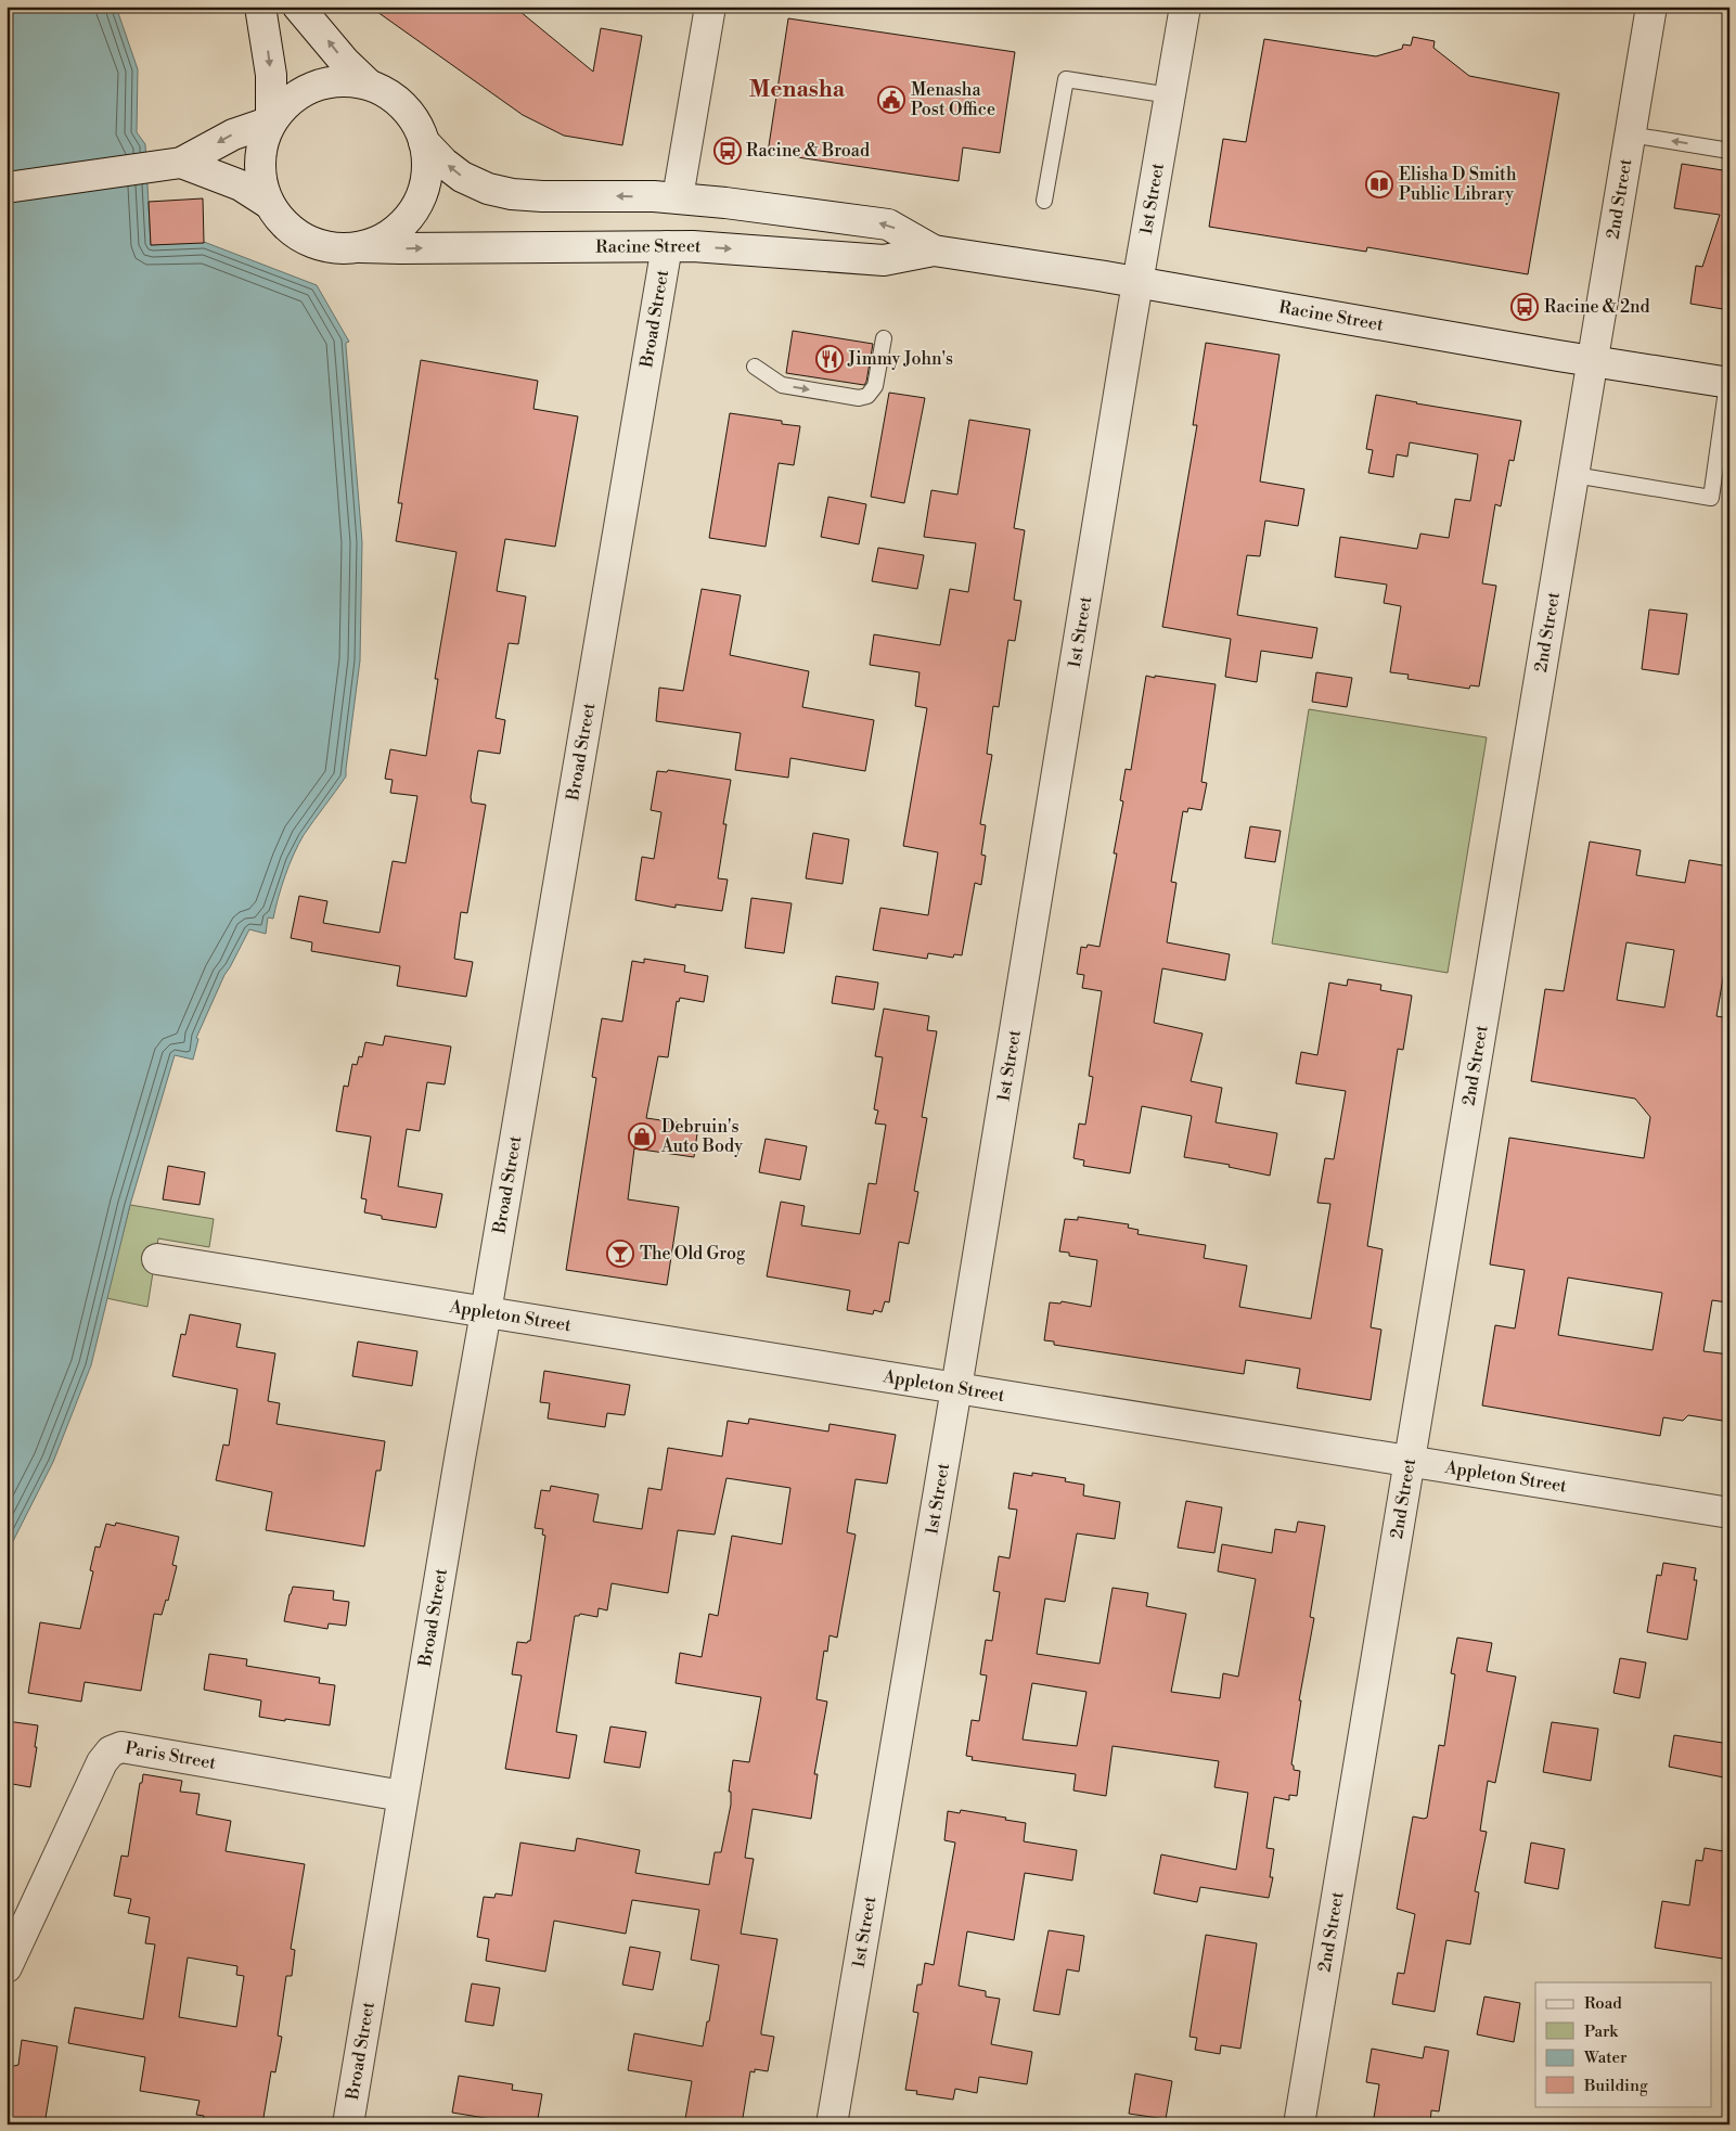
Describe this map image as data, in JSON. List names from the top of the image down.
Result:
{
  "streets": {
    "street": [
      "1st Street",
      "2nd Street",
      "Racine Street",
      "Broad Street",
      "Appleton Street",
      "Paris Street"
    ]
  },
  "crossings": [
    ["1st Street", "Racine Street"],
    ["1st Street", "Appleton Street"],
    ["2nd Street", "Racine Street"],
    ["2nd Street", "Appleton Street"],
    ["Racine Street", "Broad Street"],
    ["Broad Street", "Appleton Street"],
    ["Broad Street", "Paris Street"]
  ],
  "districts": ["Menasha"],
  "places": {
    "public building": ["Menasha Post Office"],
    "bus stop": ["Racine & Broad", "Racine & 2nd"],
    "library": ["Elisha D Smith Public Library"],
    "restaurant": ["Jimmy John's"],
    "shop": ["Debruin's Auto Body"],
    "bar": ["The Old Grog"]
  },
  "legend": [
    "Road",
    "Park",
    "Water",
    "Building"
  ]
}
